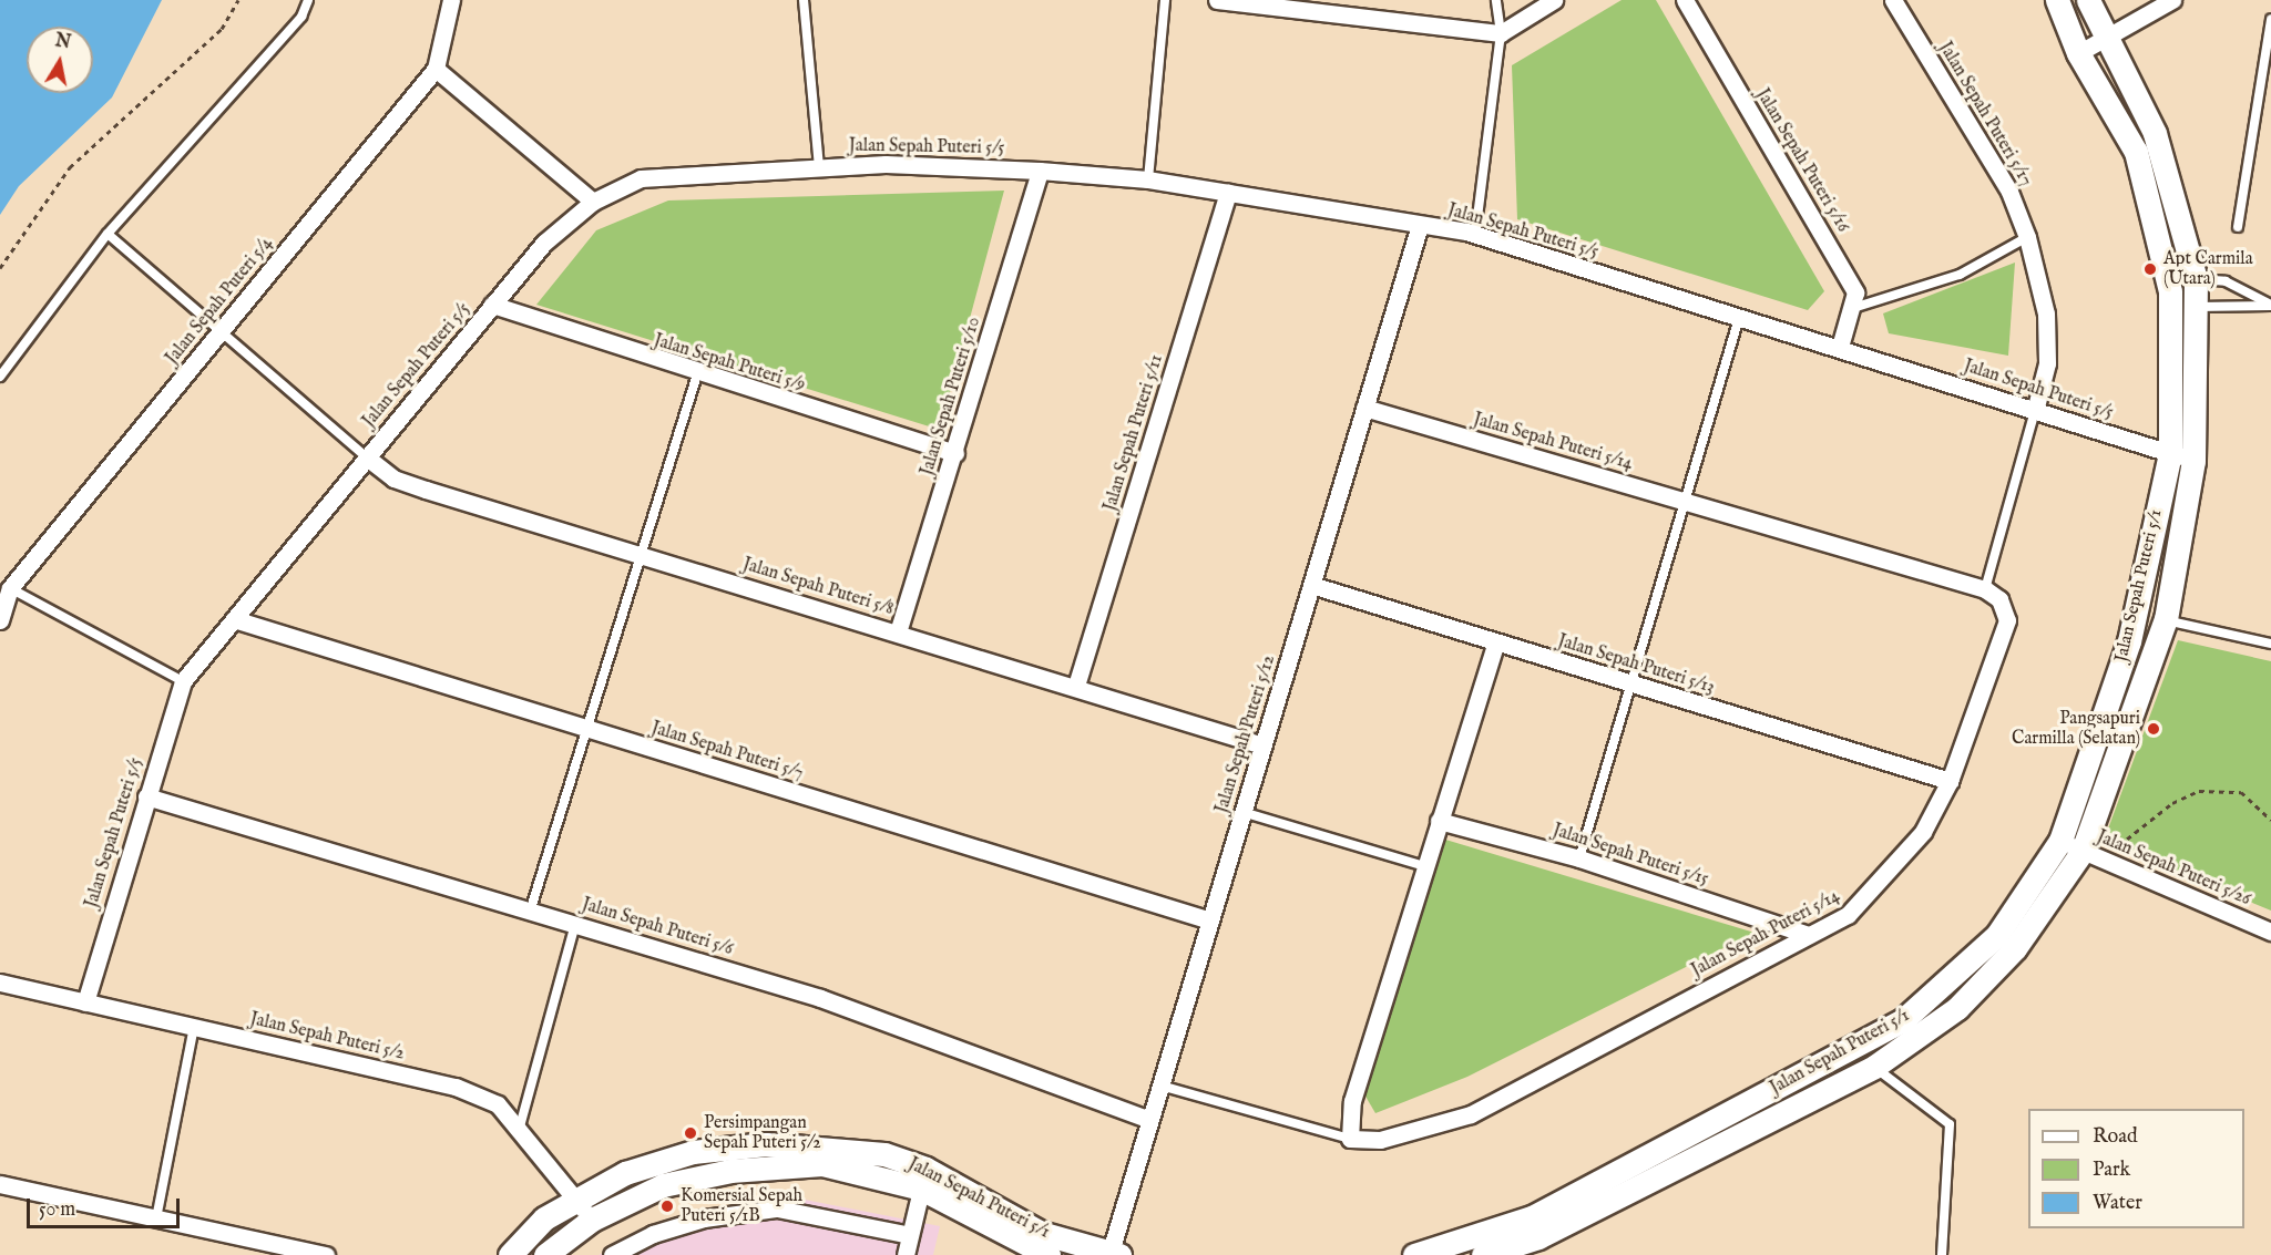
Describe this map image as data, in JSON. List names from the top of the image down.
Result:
{
  "streets": {
    "street": [
      "Jalan Sepah Puteri 5/17",
      "Jalan Sepah Puteri 5/5",
      "Jalan Sepah Puteri 5/16",
      "Jalan Sepah Puteri 5/4",
      "Jalan Sepah Puteri 5/9",
      "Jalan Sepah Puteri 5/10",
      "Jalan Sepah Puteri 5/11",
      "Jalan Sepah Puteri 5/14",
      "Jalan Sepah Puteri 5/1",
      "Jalan Sepah Puteri 5/8",
      "Jalan Sepah Puteri 5/13",
      "Jalan Sepah Puteri 5/12",
      "Jalan Sepah Puteri 5/7",
      "Jalan Sepah Puteri 5/15",
      "Jalan Sepah Puteri 5/26",
      "Jalan Sepah Puteri 5/6",
      "Jalan Sepah Puteri 5/2"
    ]
  },
  "crossings": [
    ["Jalan Sepah Puteri 5/17", "Jalan Sepah Puteri 5/5"],
    ["Jalan Sepah Puteri 5/5", "Jalan Sepah Puteri 5/16"],
    ["Jalan Sepah Puteri 5/5", "Jalan Sepah Puteri 5/9"],
    ["Jalan Sepah Puteri 5/5", "Jalan Sepah Puteri 5/10"],
    ["Jalan Sepah Puteri 5/5", "Jalan Sepah Puteri 5/11"],
    ["Jalan Sepah Puteri 5/5", "Jalan Sepah Puteri 5/1"],
    ["Jalan Sepah Puteri 5/5", "Jalan Sepah Puteri 5/8"],
    ["Jalan Sepah Puteri 5/5", "Jalan Sepah Puteri 5/12"],
    ["Jalan Sepah Puteri 5/5", "Jalan Sepah Puteri 5/7"],
    ["Jalan Sepah Puteri 5/5", "Jalan Sepah Puteri 5/6"],
    ["Jalan Sepah Puteri 5/5", "Jalan Sepah Puteri 5/2"],
    ["Jalan Sepah Puteri 5/9", "Jalan Sepah Puteri 5/10"],
    ["Jalan Sepah Puteri 5/10", "Jalan Sepah Puteri 5/8"],
    ["Jalan Sepah Puteri 5/11", "Jalan Sepah Puteri 5/8"],
    ["Jalan Sepah Puteri 5/14", "Jalan Sepah Puteri 5/13"],
    ["Jalan Sepah Puteri 5/14", "Jalan Sepah Puteri 5/12"],
    ["Jalan Sepah Puteri 5/14", "Jalan Sepah Puteri 5/15"],
    ["Jalan Sepah Puteri 5/1", "Jalan Sepah Puteri 5/12"],
    ["Jalan Sepah Puteri 5/1", "Jalan Sepah Puteri 5/26"],
    ["Jalan Sepah Puteri 5/1", "Jalan Sepah Puteri 5/2"],
    ["Jalan Sepah Puteri 5/8", "Jalan Sepah Puteri 5/12"],
    ["Jalan Sepah Puteri 5/13", "Jalan Sepah Puteri 5/12"],
    ["Jalan Sepah Puteri 5/12", "Jalan Sepah Puteri 5/7"],
    ["Jalan Sepah Puteri 5/12", "Jalan Sepah Puteri 5/6"]
  ],
  "places": [
    "Apt Carmila (Utara)",
    "Pangsapuri Carmilla (Selatan)",
    "Persimpangan Sepah Puteri 5/2",
    "Komersial Sepah Puteri 5/1B"
  ],
  "legend": ["Road", "Park", "Water"],
  "scale_bar": "50 m",
  "north": "top"
}
